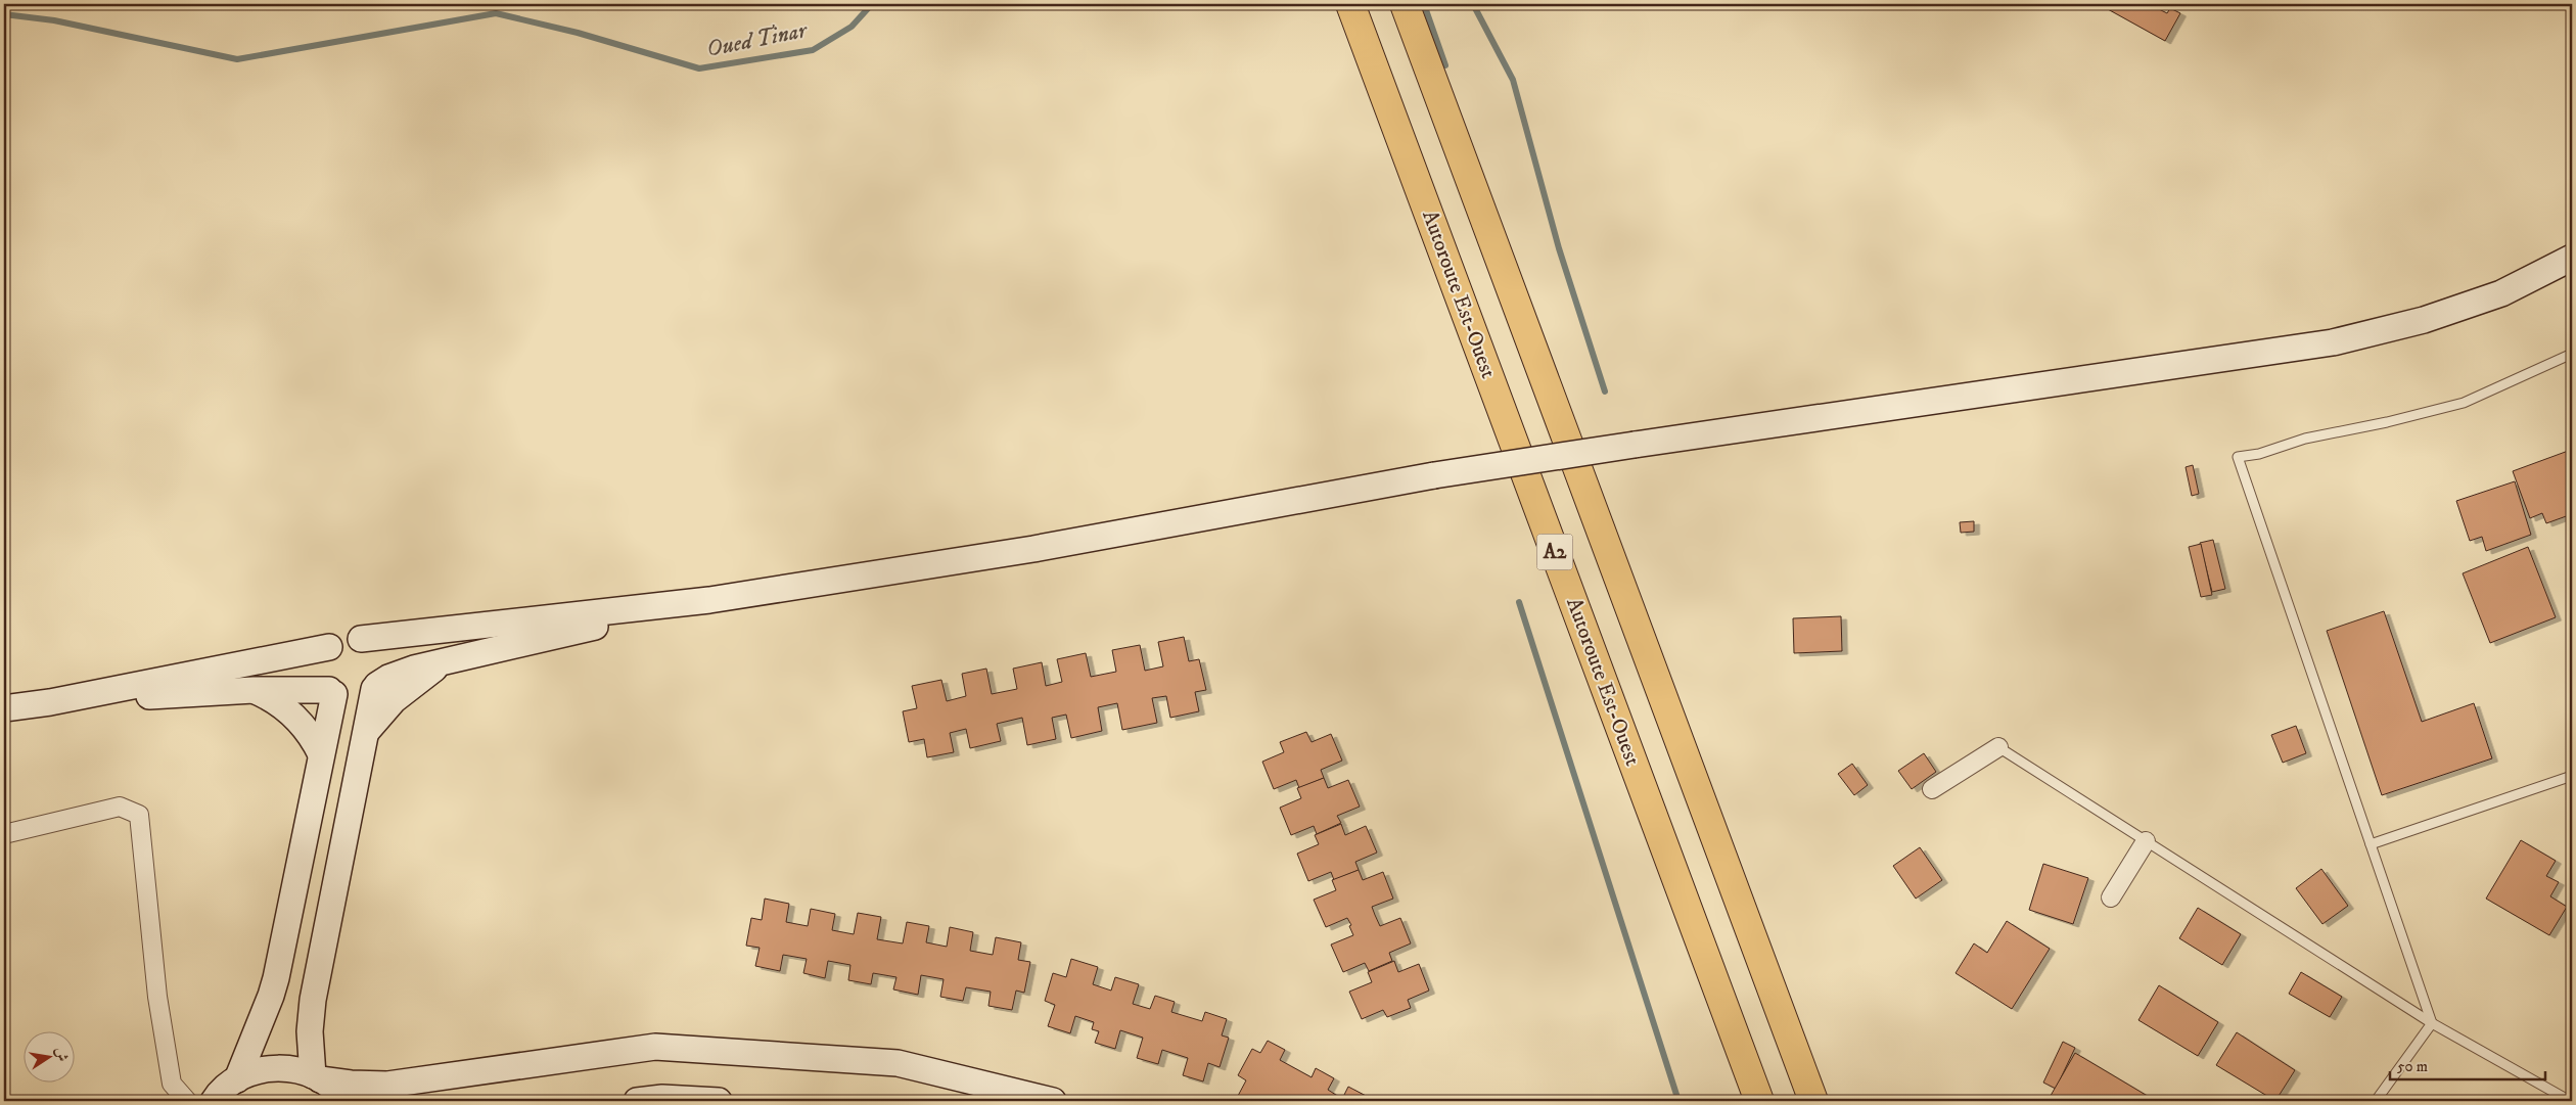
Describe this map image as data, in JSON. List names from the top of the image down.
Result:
{
  "streets": {
    "highway": ["Autoroute Est-Ouest", "A2"]
  },
  "water": ["Oued Tinar"],
  "scale_bar": "50 m",
  "north": "right"
}
